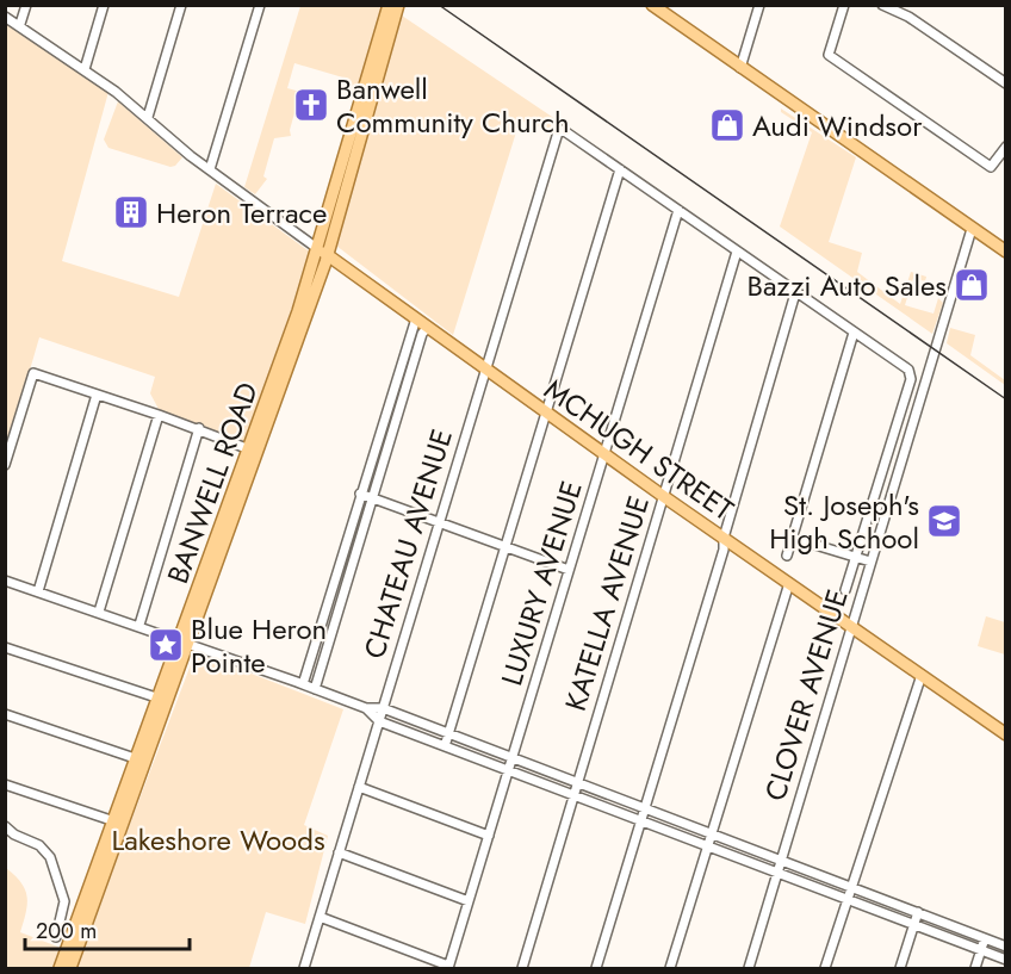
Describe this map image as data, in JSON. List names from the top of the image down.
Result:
{
  "streets": {
    "main road": ["MCHUGH STREET", "BANWELL ROAD"],
    "street": [
      "CHATEAU AVENUE",
      "LUXURY AVENUE",
      "KATELLA AVENUE",
      "CLOVER AVENUE"
    ]
  },
  "crossings": [
    ["MCHUGH STREET", "BANWELL ROAD"],
    ["MCHUGH STREET", "CHATEAU AVENUE"],
    ["MCHUGH STREET", "LUXURY AVENUE"],
    ["MCHUGH STREET", "KATELLA AVENUE"],
    ["MCHUGH STREET", "CLOVER AVENUE"]
  ],
  "parks": ["Lakeshore Woods"],
  "places": {
    "church": ["Banwell Community Church"],
    "shop": ["Audi Windsor", "Bazzi Auto Sales"],
    "building": ["Heron Terrace"],
    "school or university": ["St. Joseph's High School"],
    "place": ["Blue Heron Pointe"]
  },
  "scale_bar": "200 m"
}
